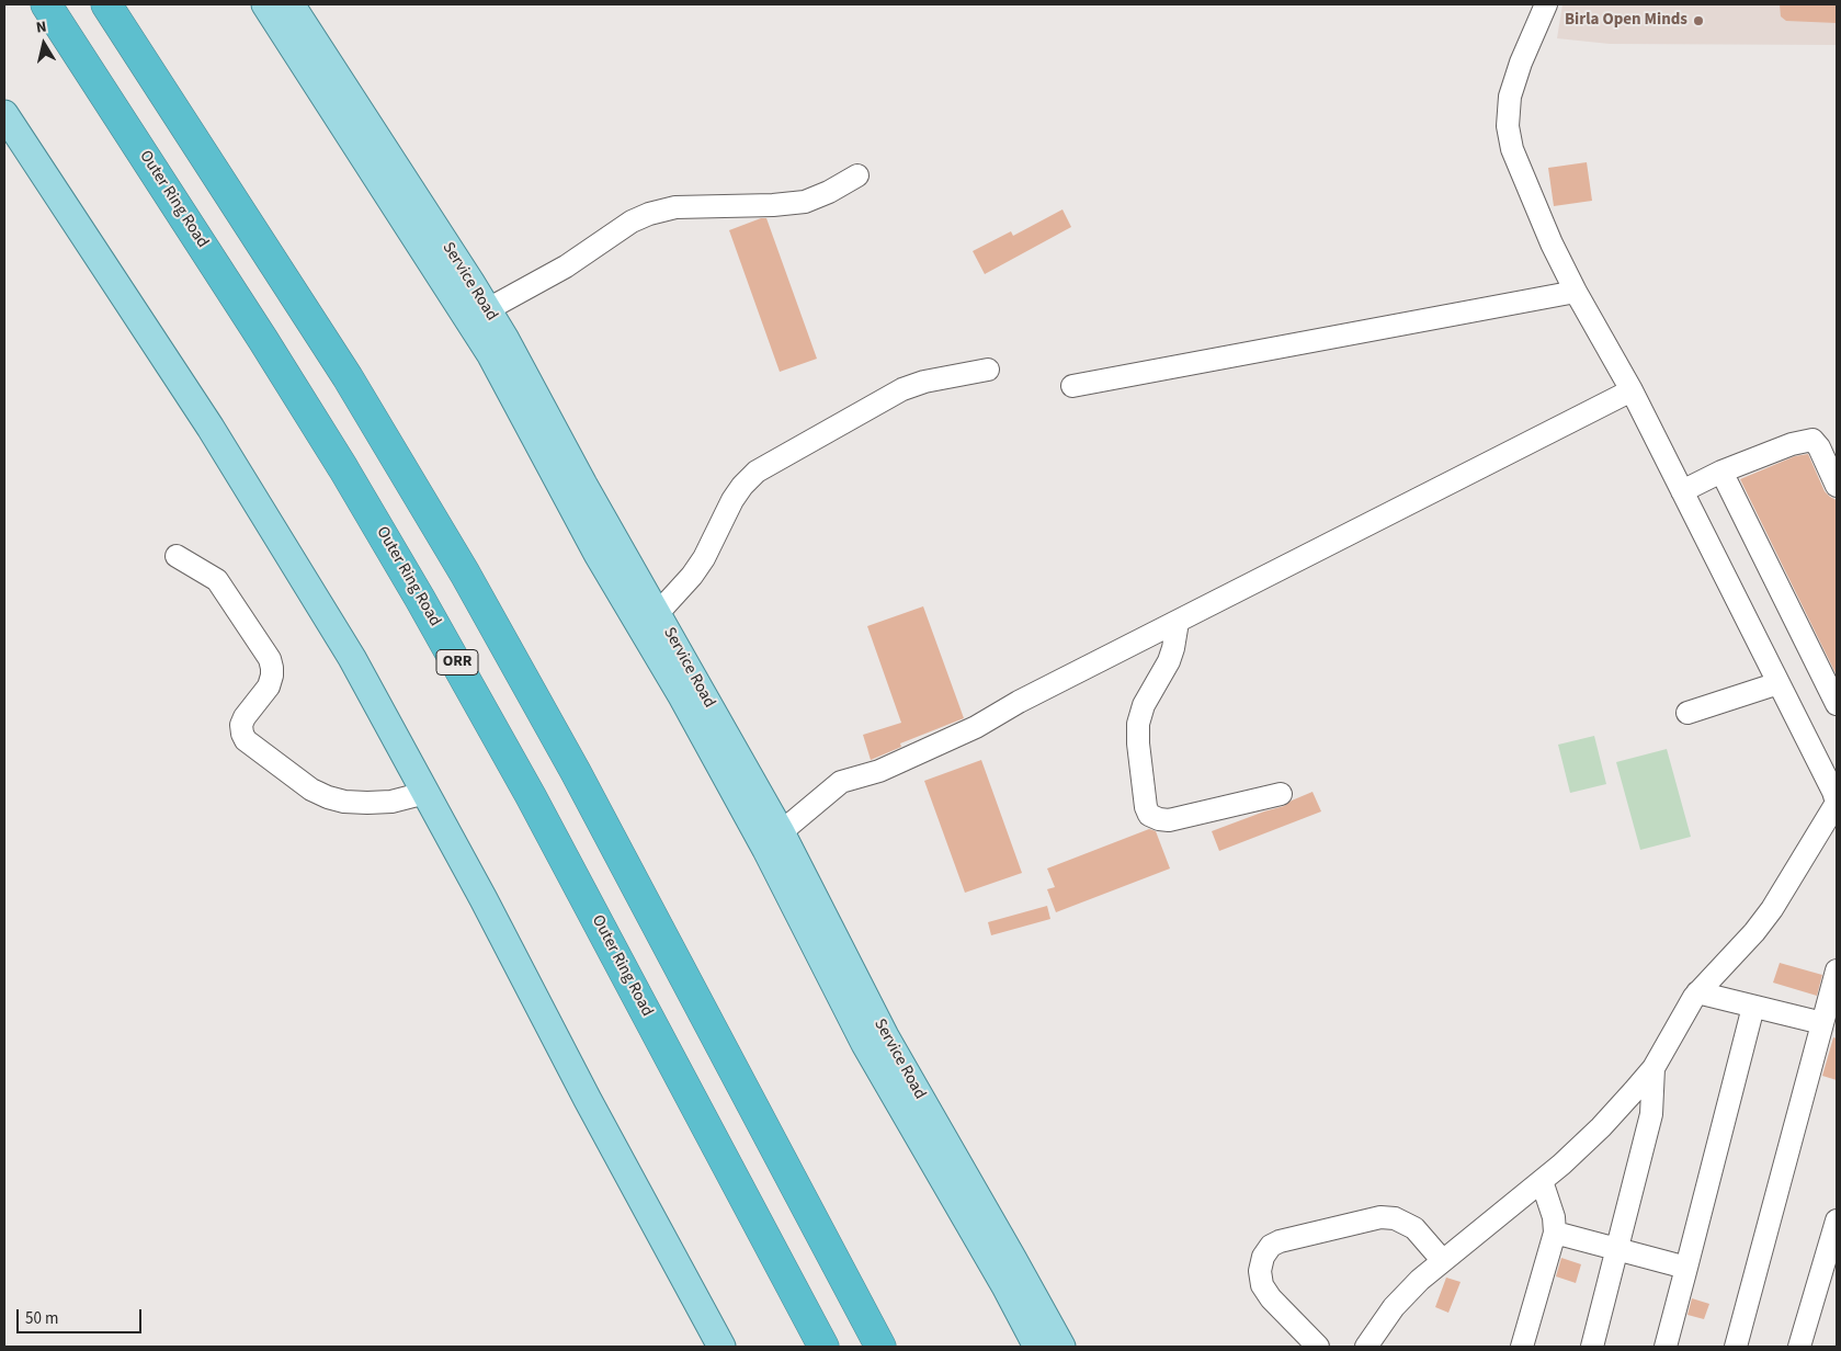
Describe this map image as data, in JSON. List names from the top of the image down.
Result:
{
  "streets": {
    "highway": ["Outer Ring Road", "ORR"],
    "main road": ["Service Road"]
  },
  "places": ["Birla Open Minds"],
  "scale_bar": "50 m",
  "north": "top"
}
